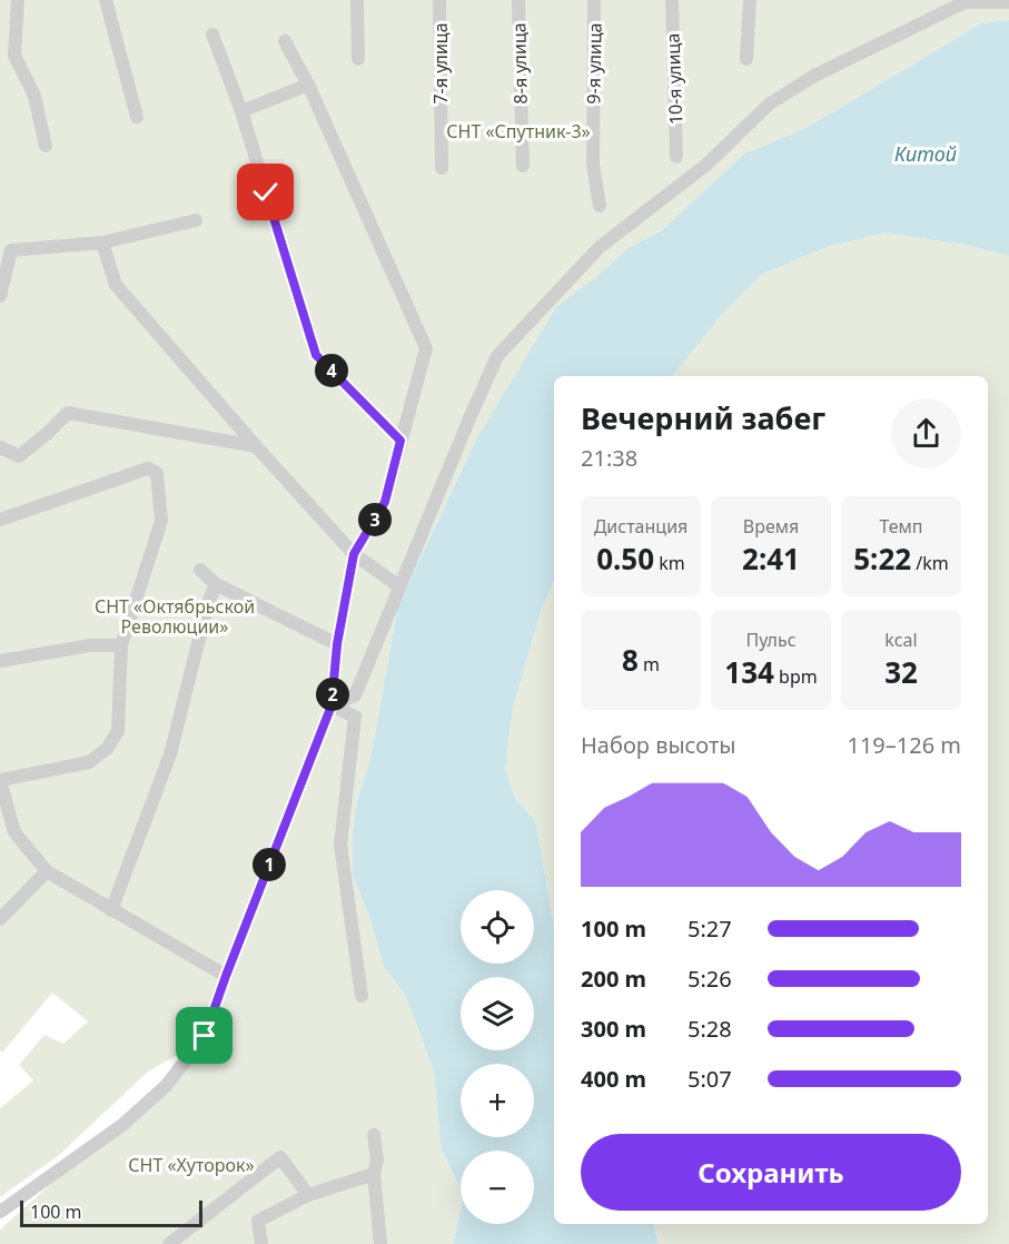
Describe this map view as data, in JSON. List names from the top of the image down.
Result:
{
  "streets": {
    "street": [
      "7-я улица",
      "8-я улица",
      "9-я улица",
      "10-я улица"
    ]
  },
  "water": ["Китой"],
  "parks": ["СНТ «Спутник-3»", "СНТ «Октябрьской Революции»", "СНТ «Хуторок»"],
  "scale_bar": "100 m",
  "page": {
    "pins": [
      "4",
      "3",
      "2",
      "1"
    ],
    "heading": ["Вечерний забег", "21:38"],
    "stats": [
      ["Дистанция", "0.50 km"],
      ["Время", "2:41"],
      ["Темп", "5:22 /km"],
      ["8 m"],
      ["Пульс", "134 bpm"],
      ["kcal", "32"]
    ],
    "chart": ["Набор высоты", "119–126 m"],
    "map_buttons": ["+", "−"],
    "list": [
      {
        "name": "100 m",
        "note": "5:27"
      },
      {
        "name": "200 m",
        "note": "5:26"
      },
      {
        "name": "300 m",
        "note": "5:28"
      },
      {
        "name": "400 m",
        "note": "5:07"
      }
    ],
    "buttons": "Сохранить",
    "scale": "100 m"
  }
}
